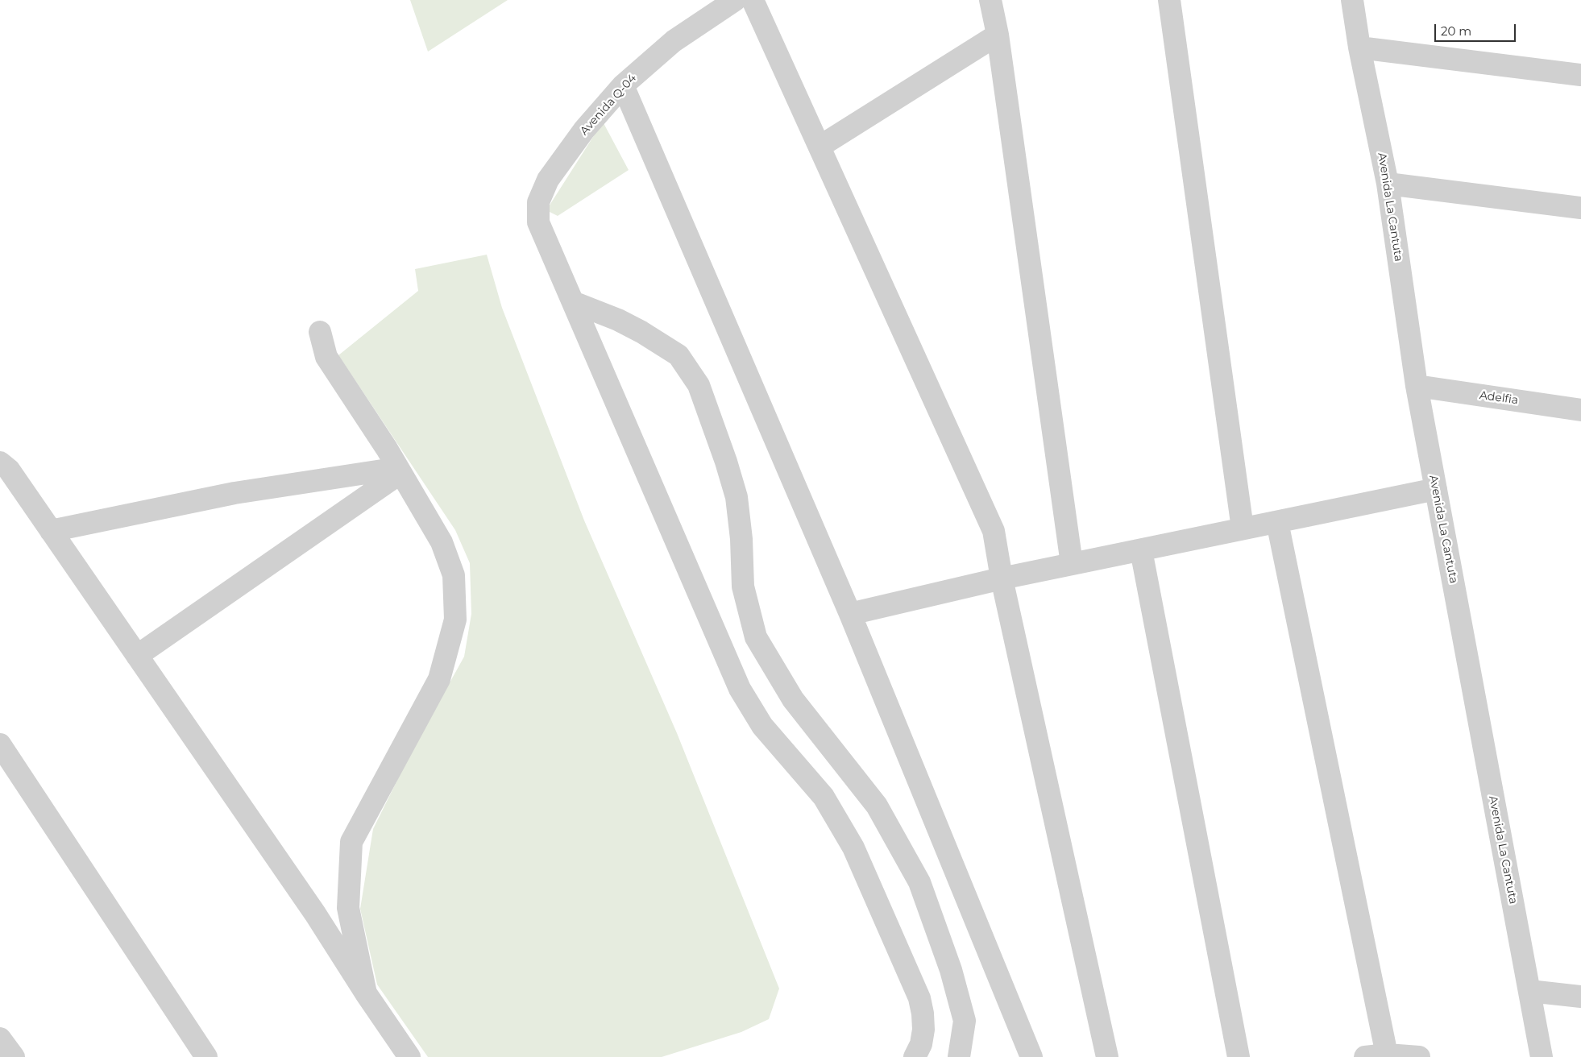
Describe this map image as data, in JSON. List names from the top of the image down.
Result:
{
  "streets": {
    "street": ["Avenida Q-04", "Avenida La Cantuta", "Adelfia"]
  },
  "crossings": [
    ["Avenida La Cantuta", "Adelfia"]
  ],
  "scale_bar": "20 m"
}
